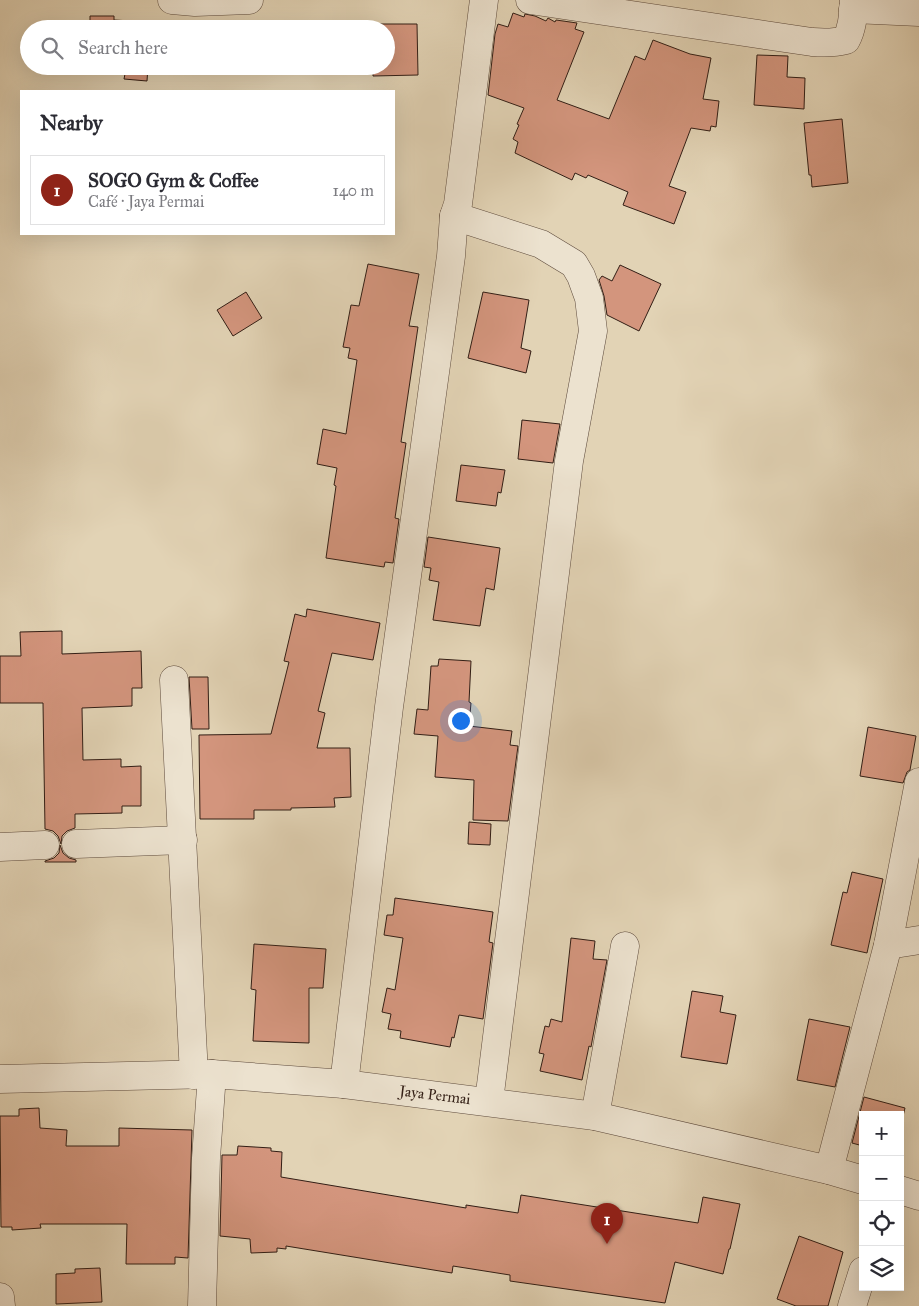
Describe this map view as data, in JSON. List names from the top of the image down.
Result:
{
  "streets": {
    "street": ["Jaya Permai"]
  },
  "page": {
    "search": "Search here",
    "heading": "Nearby",
    "list": [
      {
        "mark": "1",
        "name": "SOGO Gym & Coffee",
        "note": "Café · Jaya Permai",
        "value": "140 m"
      }
    ],
    "map_buttons": ["+", "−"],
    "pins": "1"
  }
}
